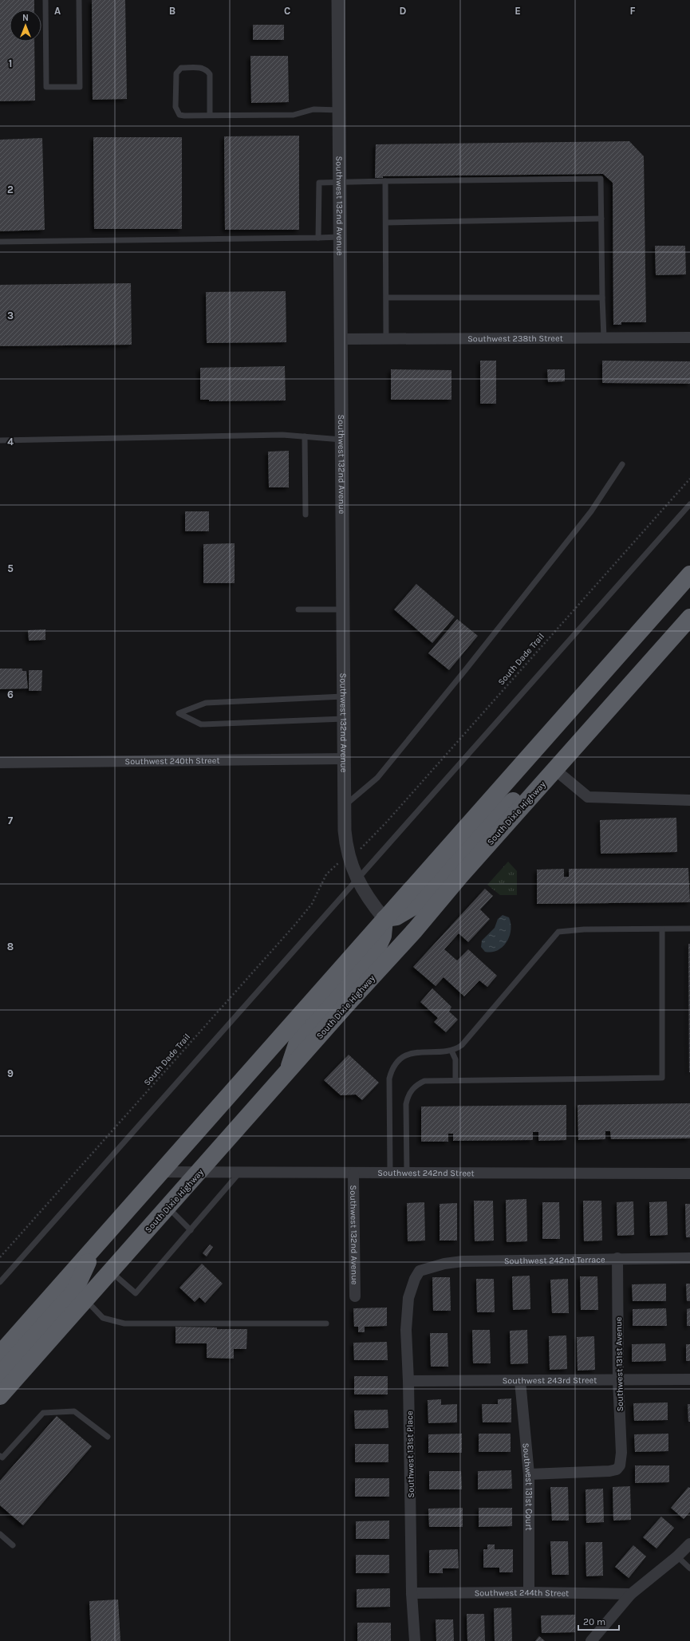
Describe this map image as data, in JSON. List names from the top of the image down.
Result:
{
  "streets": {
    "highway": ["South Dixie Highway"],
    "street": [
      "Southwest 132nd Avenue",
      "Southwest 238th Street",
      "Southwest 240th Street",
      "Southwest 242nd Street",
      "Southwest 242nd Terrace",
      "Southwest 131st Avenue",
      "Southwest 243rd Street",
      "Southwest 131st Place",
      "Southwest 131st Court",
      "Southwest 244th Street"
    ],
    "path": ["South Dade Trail"]
  },
  "crossings": [
    ["Southwest 132nd Avenue", "Southwest 238th Street"],
    ["Southwest 132nd Avenue", "Southwest 240th Street"],
    ["Southwest 132nd Avenue", "Southwest 242nd Street"],
    ["South Dixie Highway", "Southwest 242nd Street"],
    ["Southwest 242nd Terrace", "Southwest 131st Avenue"],
    ["Southwest 242nd Terrace", "Southwest 131st Place"],
    ["Southwest 131st Avenue", "Southwest 243rd Street"],
    ["Southwest 131st Avenue", "Southwest 131st Court"],
    ["Southwest 243rd Street", "Southwest 131st Place"],
    ["Southwest 243rd Street", "Southwest 131st Court"],
    ["Southwest 131st Place", "Southwest 244th Street"],
    ["Southwest 131st Court", "Southwest 244th Street"]
  ],
  "scale_bar": "20 m",
  "north": "top",
  "grid": {
    "columns": [
      "A",
      "B",
      "C",
      "D",
      "E",
      "F"
    ],
    "rows": [
      "1",
      "2",
      "3",
      "4",
      "5",
      "6",
      "7",
      "8",
      "9"
    ]
  }
}
